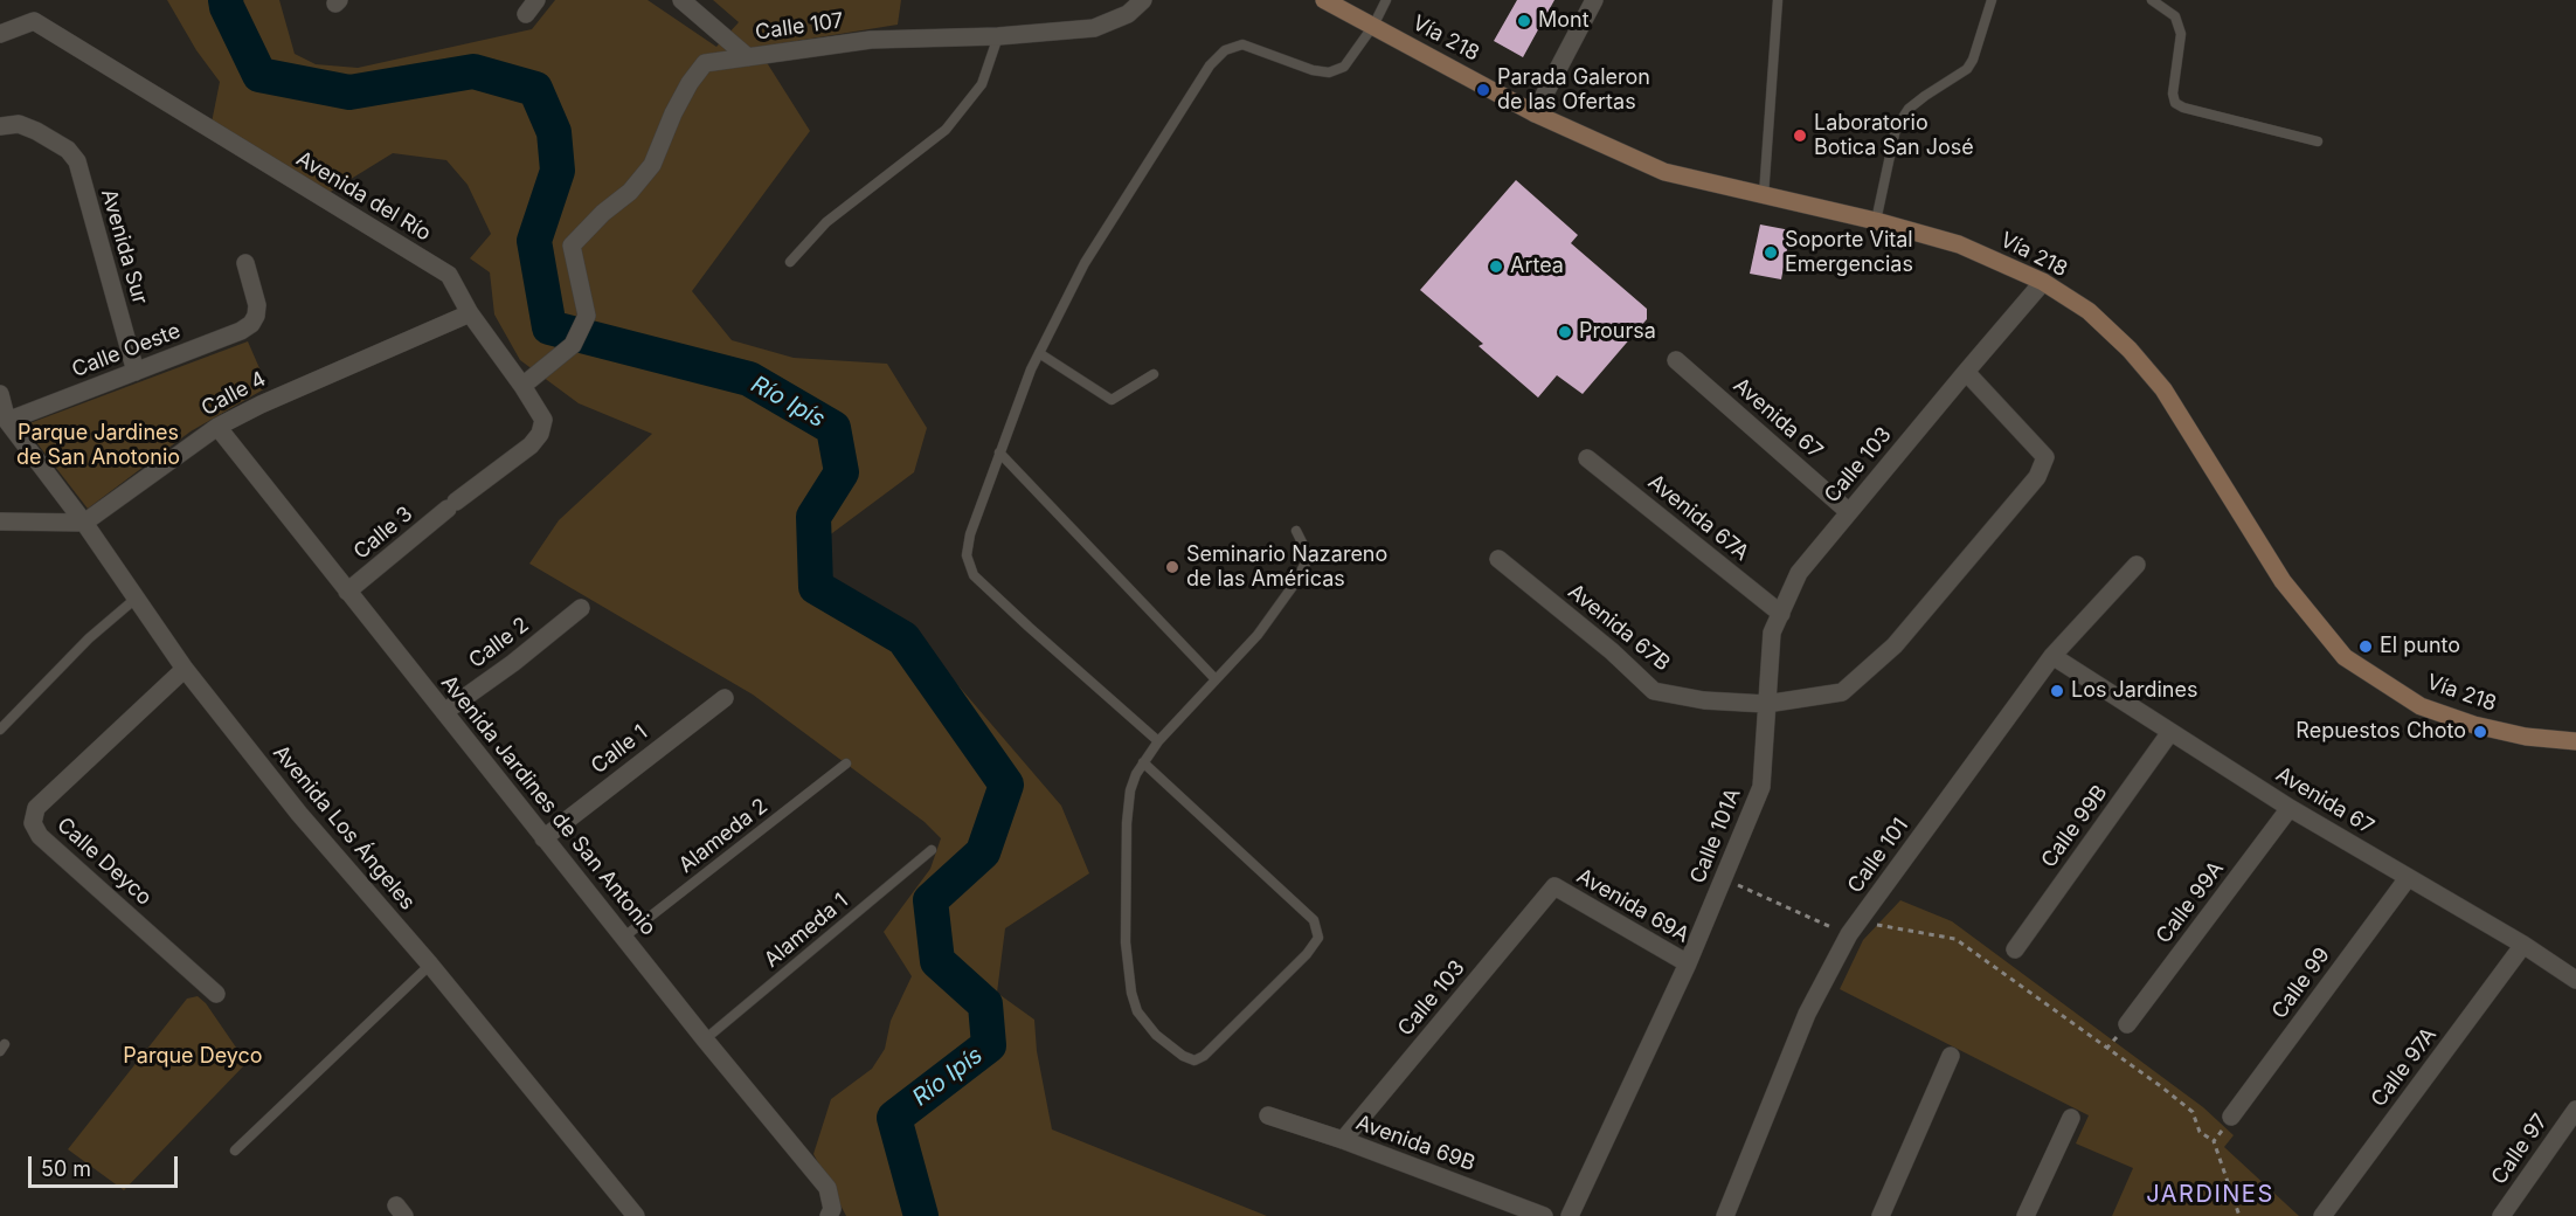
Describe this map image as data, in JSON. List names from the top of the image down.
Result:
{
  "streets": {
    "main road": ["Vía 218"],
    "street": [
      "Calle 107",
      "Avenida del Río",
      "Avenida Sur",
      "Calle Oeste",
      "Calle 4",
      "Avenida 67",
      "Calle 103",
      "Avenida 67A",
      "Calle 3",
      "Avenida 67B",
      "Calle 2",
      "Calle 1",
      "Avenida Jardines de San Antonio",
      "Calle 99B",
      "Avenida Los Ángeles",
      "Calle 101A",
      "Calle 101",
      "Calle Deyco",
      "Calle 99A",
      "Avenida 69A",
      "Calle 99",
      "Calle 97A",
      "Avenida 69B",
      "Calle 97"
    ],
    "lane": ["Alameda 2", "Alameda 1"]
  },
  "crossings": [
    ["Calle 107", "Avenida del Río"],
    ["Vía 218", "Calle 103"],
    ["Avenida del Río", "Calle 4"],
    ["Avenida del Río", "Calle 3"],
    ["Avenida Sur", "Calle Oeste"],
    ["Calle Oeste", "Avenida Los Ángeles"],
    ["Calle 4", "Avenida Jardines de San Antonio"],
    ["Calle 4", "Avenida Los Ángeles"],
    ["Avenida 67", "Calle 103"],
    ["Avenida 67", "Calle 99B"],
    ["Avenida 67", "Calle 101"],
    ["Avenida 67", "Calle 99A"],
    ["Avenida 67", "Calle 99"],
    ["Avenida 67", "Calle 97A"],
    ["Calle 103", "Avenida 67A"],
    ["Calle 103", "Avenida 67B"],
    ["Calle 103", "Calle 101A"],
    ["Calle 103", "Avenida 69A"],
    ["Calle 103", "Avenida 69B"],
    ["Calle 3", "Avenida Jardines de San Antonio"],
    ["Avenida 67B", "Calle 101A"],
    ["Calle 2", "Avenida Jardines de San Antonio"],
    ["Calle 1", "Avenida Jardines de San Antonio"],
    ["Avenida Jardines de San Antonio", "Alameda 2"],
    ["Avenida Jardines de San Antonio", "Alameda 1"],
    ["Avenida Los Ángeles", "Calle Deyco"],
    ["Calle 101A", "Avenida 69A"]
  ],
  "districts": ["JARDINES"],
  "water": ["Río Ipís"],
  "parks": ["Parque Jardines de San Anotonio", "Parque Deyco"],
  "places": [
    "Mont",
    "Parada Galeron de las Ofertas",
    "Laboratorio Botica San José",
    "Soporte Vital Emergencias",
    "Artea",
    "Proursa",
    "Seminario Nazareno de las Américas",
    "El punto",
    "Los Jardines",
    "Repuestos Choto"
  ],
  "scale_bar": "50 m"
}
